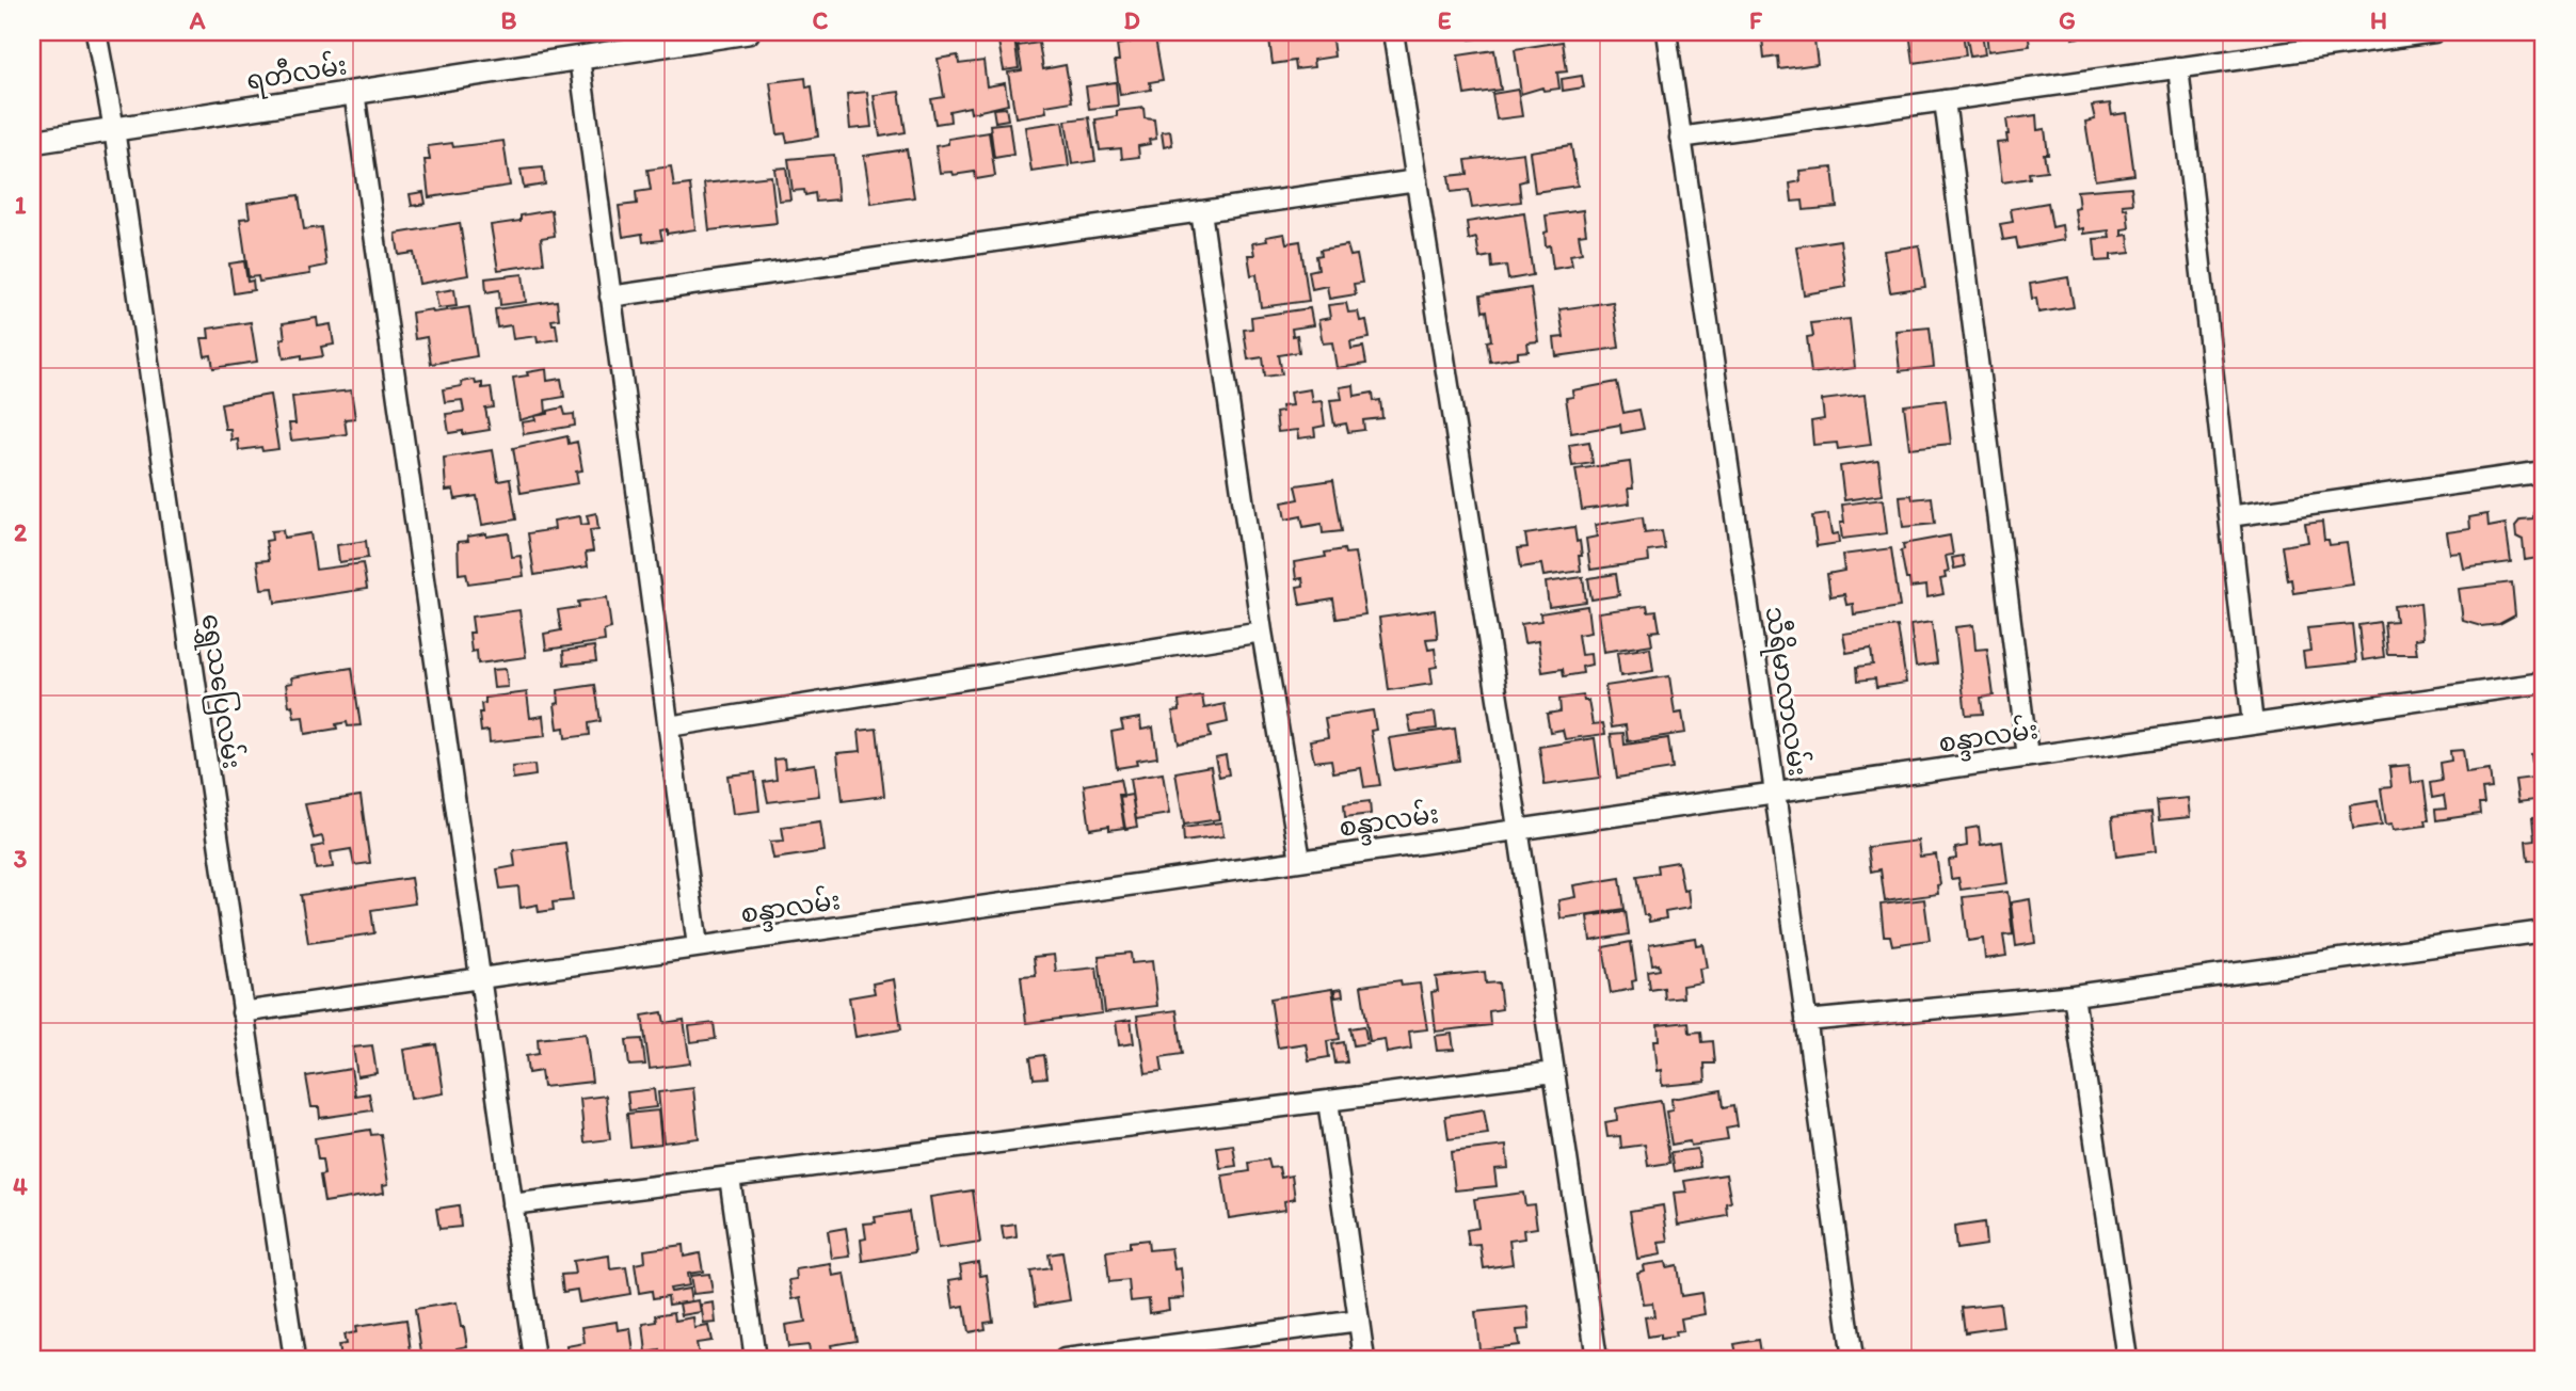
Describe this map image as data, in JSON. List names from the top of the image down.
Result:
{
  "streets": {
    "street": [
      "ရတီလမ်း",
      "ရွှေသပြေလမ်း",
      "သီရိမာလာလမ်း",
      "စန္ဒာလမ်း"
    ]
  },
  "crossings": [
    ["ရတီလမ်း", "ရွှေသပြေလမ်း"],
    ["ရွှေသပြေလမ်း", "စန္ဒာလမ်း"],
    ["သီရိမာလာလမ်း", "စန္ဒာလမ်း"]
  ],
  "grid": {
    "columns": [
      "A",
      "B",
      "C",
      "D",
      "E",
      "F",
      "G",
      "H"
    ],
    "rows": [
      "1",
      "2",
      "3",
      "4"
    ]
  }
}
